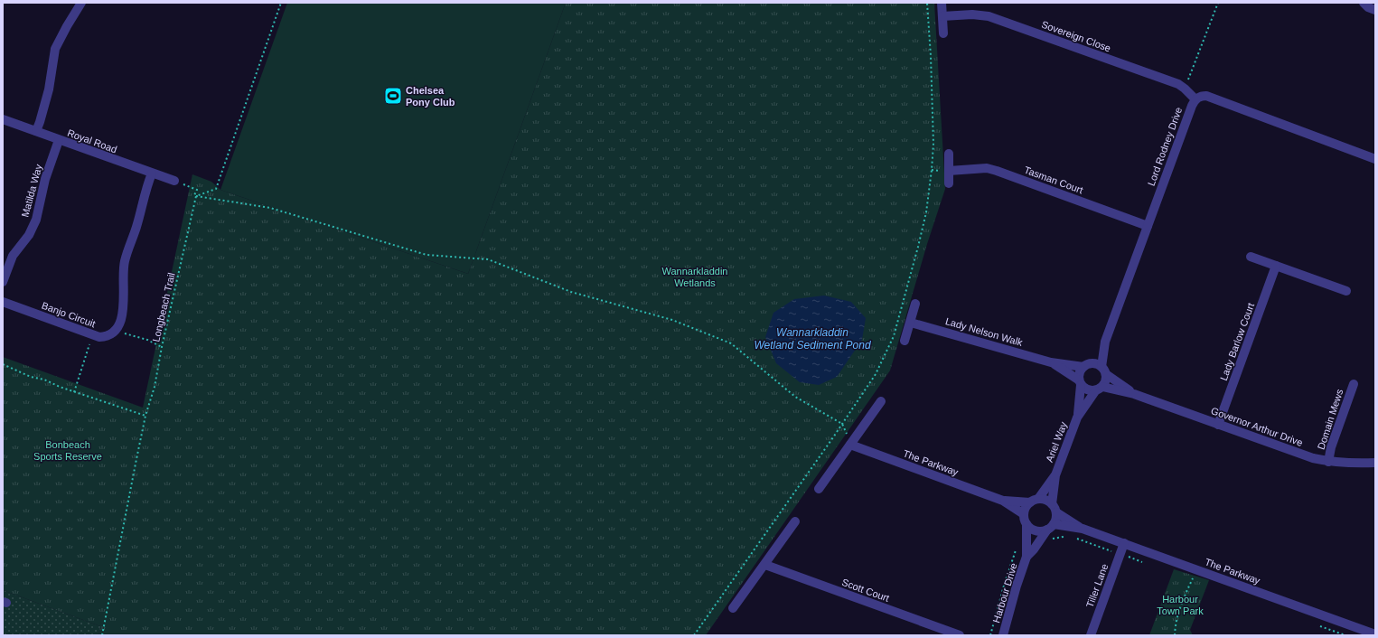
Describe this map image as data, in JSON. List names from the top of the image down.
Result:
{
  "streets": {
    "street": [
      "Sovereign Close",
      "Royal Road",
      "Lord Rodney Drive",
      "Tasman Court",
      "Matilda Way",
      "Banjo Circuit",
      "Lady Nelson Walk",
      "Lady Barlow Court",
      "Domain Mews",
      "Governor Arthur Drive",
      "Ariel Way",
      "The Parkway",
      "Tiller Lane",
      "Scott Court",
      "Harbour Drive"
    ],
    "path": ["Longbeach Trail"]
  },
  "crossings": [
    ["Sovereign Close", "Lord Rodney Drive"],
    ["Royal Road", "Matilda Way"],
    ["Lord Rodney Drive", "Tasman Court"],
    ["Lord Rodney Drive", "Lady Nelson Walk"],
    ["Lord Rodney Drive", "Governor Arthur Drive"],
    ["Lord Rodney Drive", "Ariel Way"],
    ["Lady Nelson Walk", "Governor Arthur Drive"],
    ["Lady Nelson Walk", "Ariel Way"],
    ["Lady Barlow Court", "Governor Arthur Drive"],
    ["Domain Mews", "Governor Arthur Drive"],
    ["Governor Arthur Drive", "Ariel Way"],
    ["Ariel Way", "The Parkway"],
    ["Ariel Way", "Harbour Drive"],
    ["The Parkway", "Tiller Lane"],
    ["The Parkway", "Harbour Drive"]
  ],
  "water": ["Wannarkladdin Wetland Sediment Pond"],
  "parks": ["Wannarkladdin Wetlands", "Bonbeach Sports Reserve", "Harbour Town Park"],
  "places": {
    "sports": ["Chelsea Pony Club"]
  }
}
